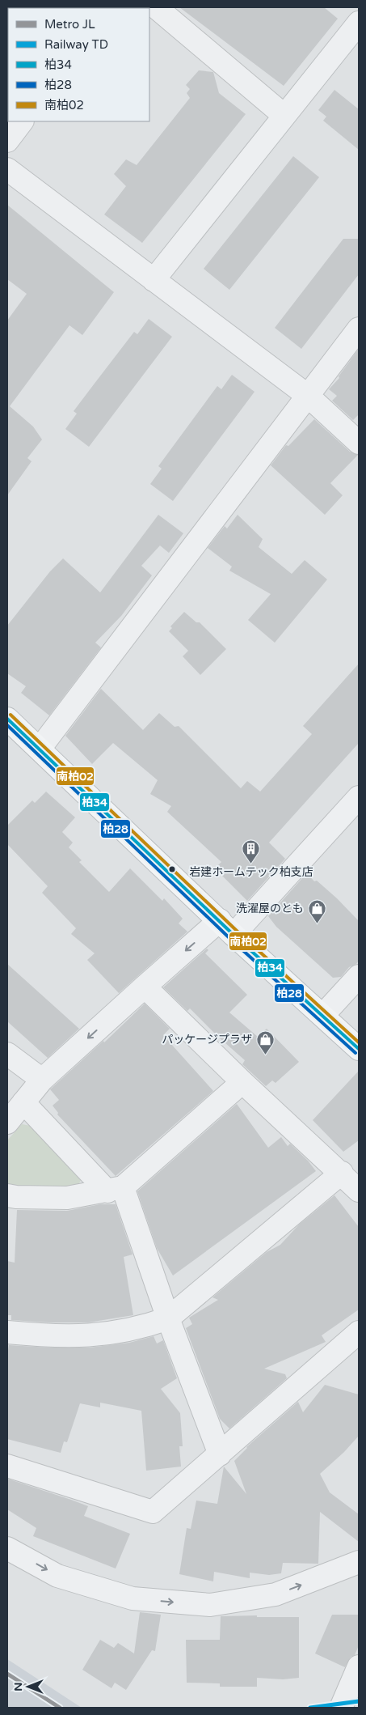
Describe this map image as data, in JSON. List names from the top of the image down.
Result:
{
  "places": {
    "building": ["岩建ホームテック柏支店"],
    "shop": ["洗濯屋のとも", "パッケージプラザ"]
  },
  "lines": [
    "transit line 南柏02",
    "transit line 柏34",
    "transit line 柏28",
    "metro line JL",
    "rail line TD"
  ],
  "legend": [
    "Metro JL",
    "Railway TD",
    "柏34",
    "柏28",
    "南柏02"
  ],
  "north": "left"
}
